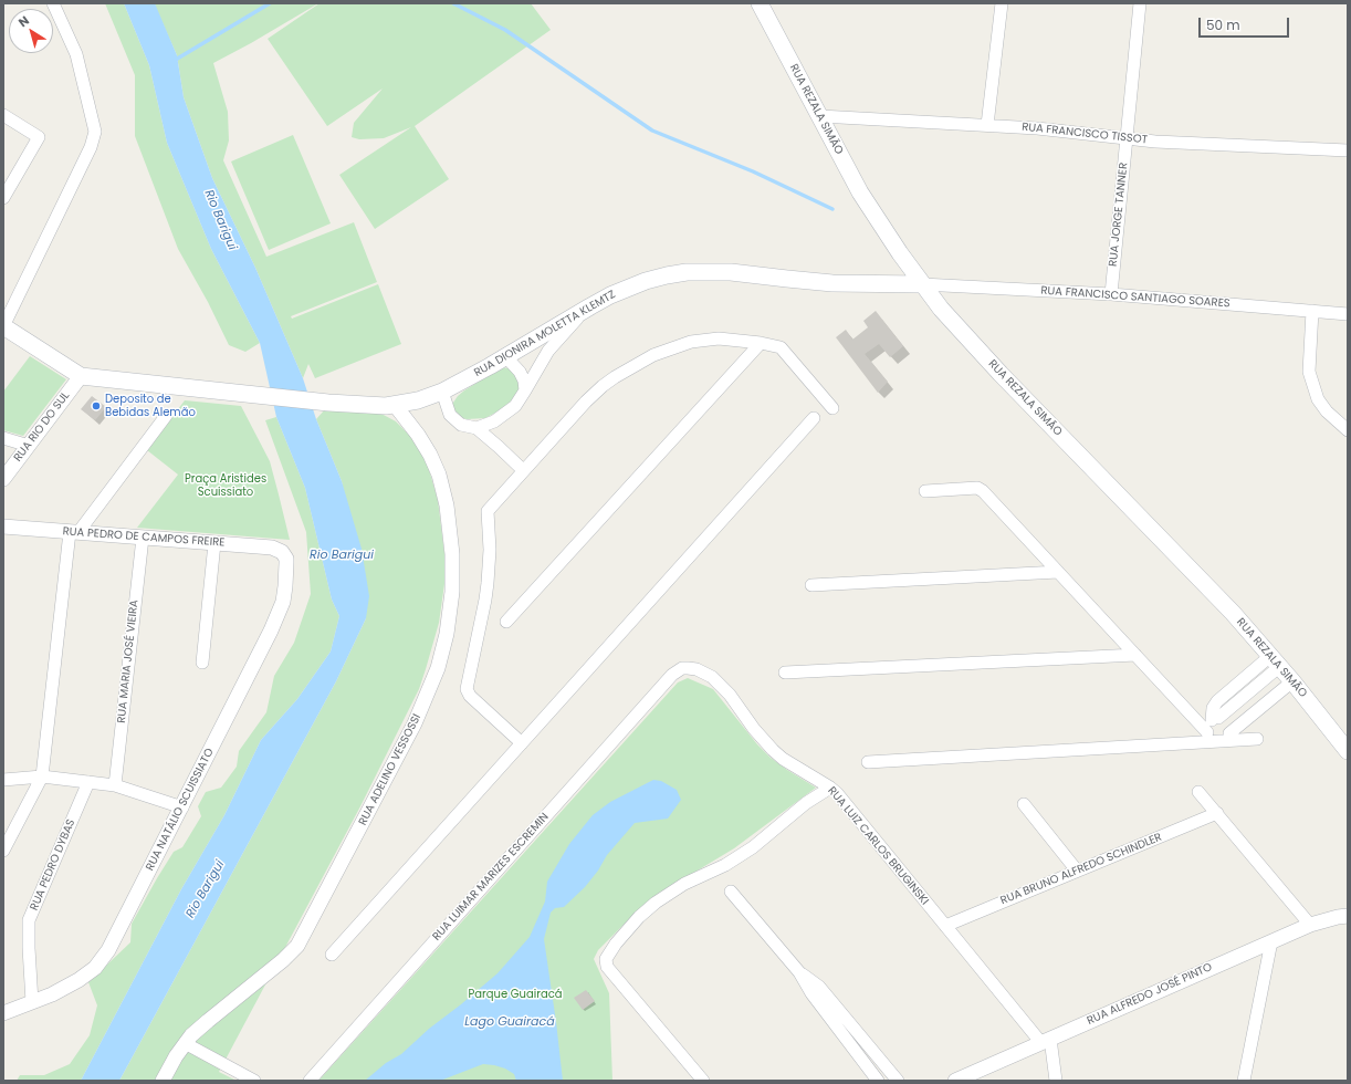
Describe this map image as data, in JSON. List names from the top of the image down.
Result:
{
  "streets": {
    "main road": ["RUA REZALA SIMÃO", "RUA DIONIRA MOLETTA KLEMTZ"],
    "street": [
      "RUA FRANCISCO TISSOT",
      "RUA JORGE TANNER",
      "RUA FRANCISCO SANTIAGO SOARES",
      "RUA RIO DO SUL",
      "RUA PEDRO DE CAMPOS FREIRE",
      "RUA MARIA JOSÉ VIEIRA",
      "RUA ADELINO VESSOSSI",
      "RUA NATÁLIO SCUISSIATO",
      "RUA LUIZ CARLOS BRUGINSKI",
      "RUA PEDRO DYBAS",
      "RUA BRUNO ALFREDO SCHINDLER",
      "RUA LUIMAR MARIZES ESCREMIN",
      "RUA ALFREDO JOSÉ PINTO"
    ]
  },
  "crossings": [
    ["RUA REZALA SIMÃO", "RUA FRANCISCO TISSOT"],
    ["RUA REZALA SIMÃO", "RUA FRANCISCO SANTIAGO SOARES"],
    ["RUA REZALA SIMÃO", "RUA DIONIRA MOLETTA KLEMTZ"],
    ["RUA FRANCISCO TISSOT", "RUA JORGE TANNER"],
    ["RUA JORGE TANNER", "RUA FRANCISCO SANTIAGO SOARES"],
    ["RUA FRANCISCO SANTIAGO SOARES", "RUA DIONIRA MOLETTA KLEMTZ"],
    ["RUA DIONIRA MOLETTA KLEMTZ", "RUA RIO DO SUL"],
    ["RUA DIONIRA MOLETTA KLEMTZ", "RUA ADELINO VESSOSSI"],
    ["RUA PEDRO DE CAMPOS FREIRE", "RUA MARIA JOSÉ VIEIRA"],
    ["RUA PEDRO DE CAMPOS FREIRE", "RUA NATÁLIO SCUISSIATO"],
    ["RUA NATÁLIO SCUISSIATO", "RUA PEDRO DYBAS"],
    ["RUA LUIZ CARLOS BRUGINSKI", "RUA BRUNO ALFREDO SCHINDLER"],
    ["RUA LUIZ CARLOS BRUGINSKI", "RUA LUIMAR MARIZES ESCREMIN"],
    ["RUA LUIZ CARLOS BRUGINSKI", "RUA ALFREDO JOSÉ PINTO"]
  ],
  "water": ["Rio Barigui", "Lago Guairacá"],
  "parks": ["Praça Aristides Scuissiato", "Parque Guairacá"],
  "places": ["Deposito de Bebidas Alemão"],
  "scale_bar": "50 m",
  "north": "top left"
}
